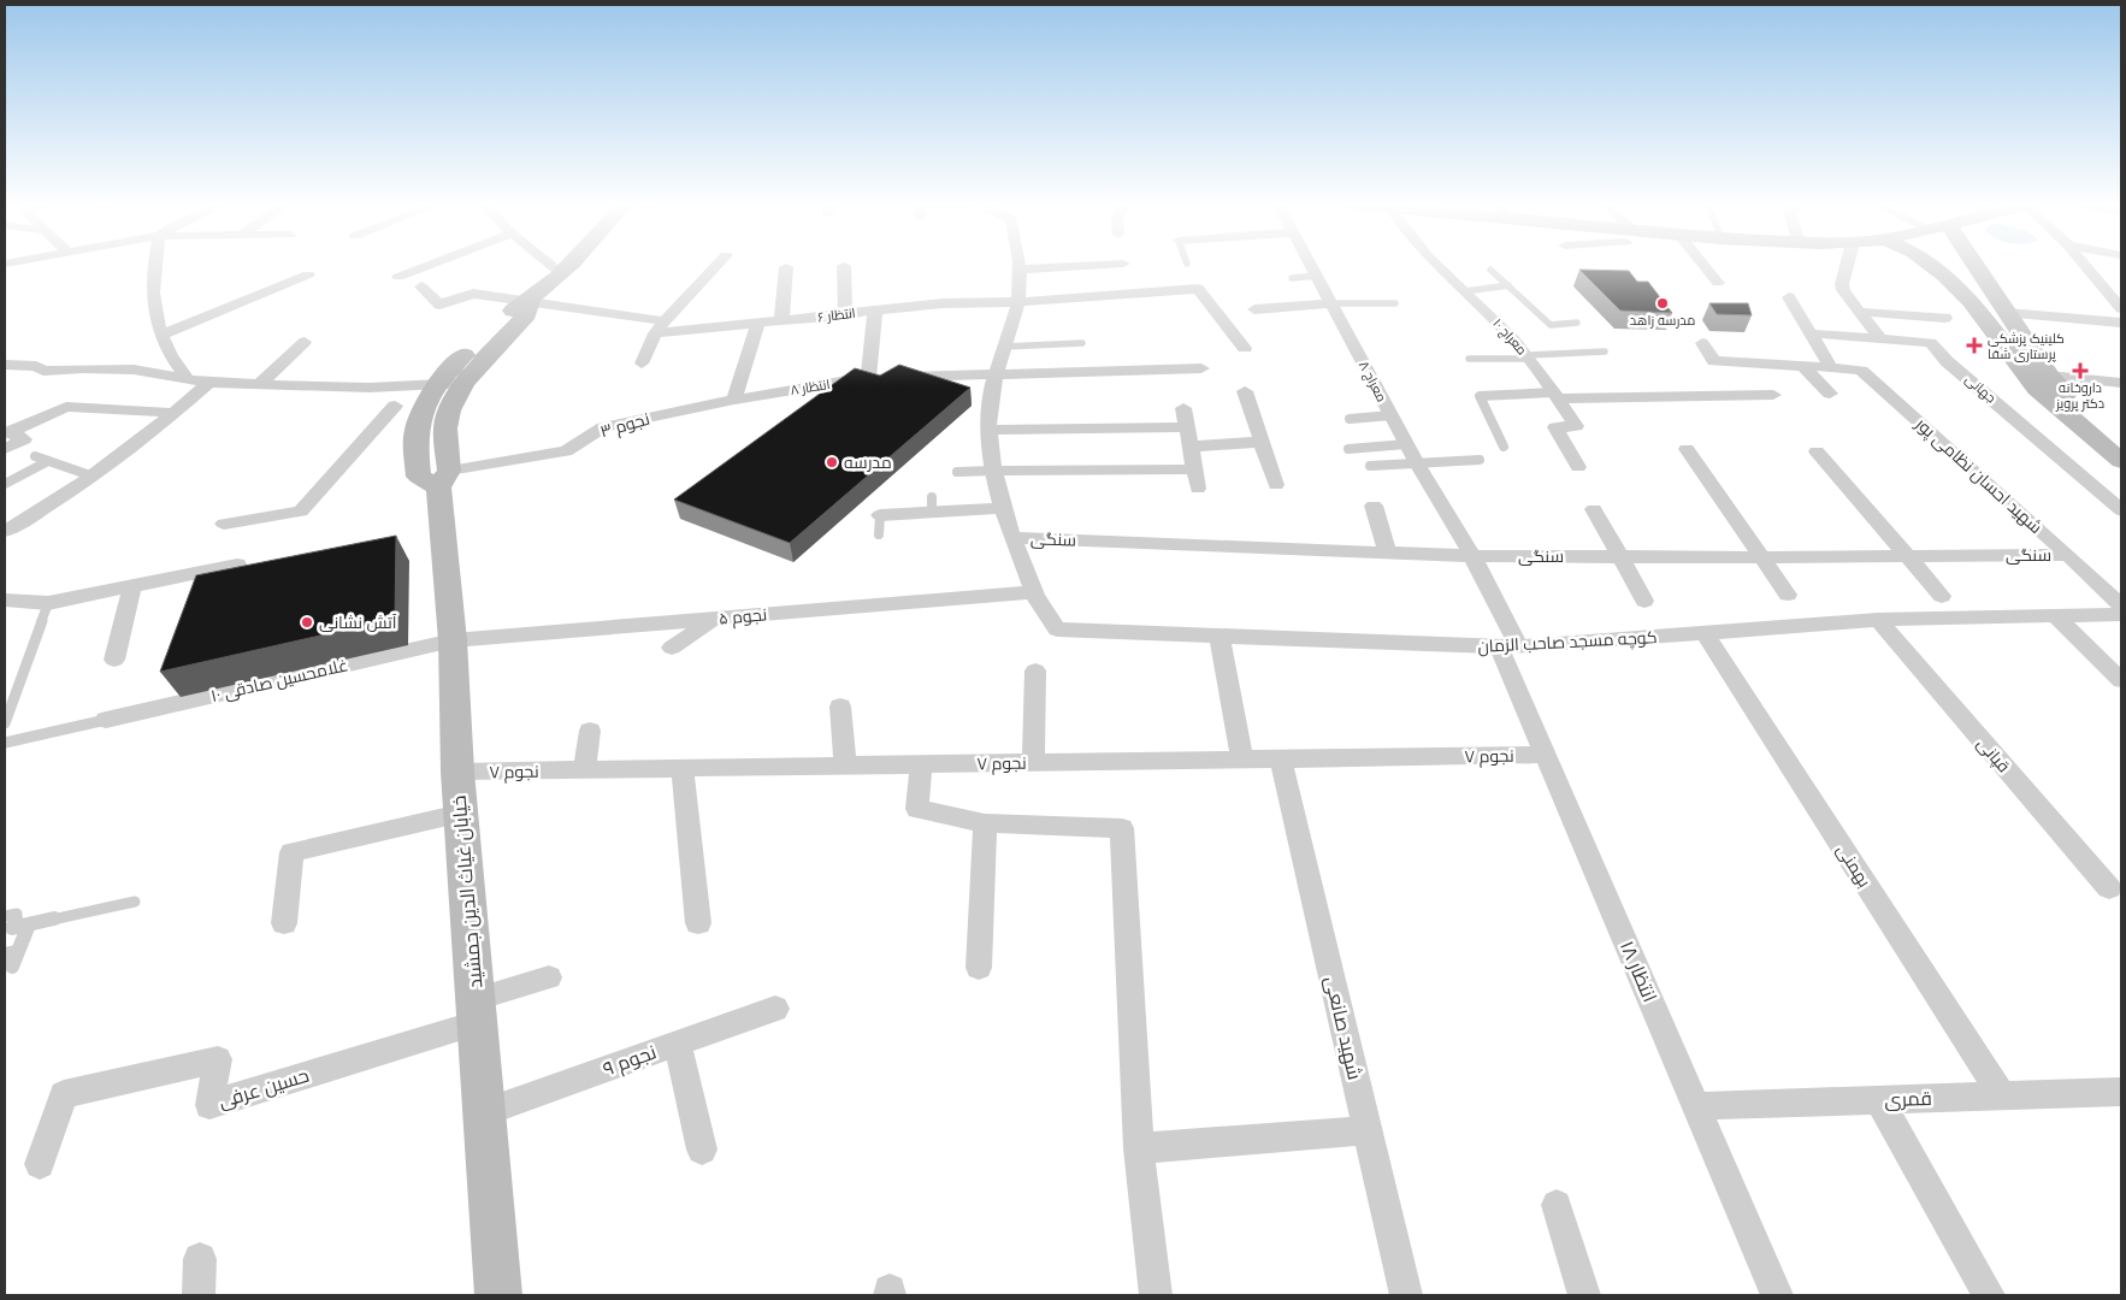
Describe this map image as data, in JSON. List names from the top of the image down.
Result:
{
  "streets": {
    "main road": ["خیابان غیاث الدین جمشید"],
    "street": [
      "انتظار ۶",
      "معراج ۱۰",
      "معراج ۸",
      "انتظار ۸",
      "جهانی",
      "نجوم ۳",
      "شهید احسان نظامی پور",
      "سنگی",
      "نجوم ۵",
      "کوچه مسجد صاحب الزمان",
      "غلامحسین صادقی ۱۰",
      "قپانی",
      "نجوم ۷",
      "بهمنی",
      "انتظار ۱۸",
      "شهید صانعی",
      "نجوم ۹",
      "حسین عرفی",
      "قمری"
    ]
  },
  "crossings": [
    ["معراج ۸", "سنگی"],
    ["معراج ۸", "کوچه مسجد صاحب الزمان"],
    ["معراج ۸", "انتظار ۱۸"],
    ["انتظار ۸", "نجوم ۳"],
    ["نجوم ۳", "خیابان غیاث الدین جمشید"],
    ["شهید احسان نظامی پور", "سنگی"],
    ["نجوم ۵", "کوچه مسجد صاحب الزمان"],
    ["نجوم ۵", "غلامحسین صادقی ۱۰"],
    ["نجوم ۵", "خیابان غیاث الدین جمشید"],
    ["کوچه مسجد صاحب الزمان", "قپانی"],
    ["کوچه مسجد صاحب الزمان", "بهمنی"],
    ["کوچه مسجد صاحب الزمان", "انتظار ۱۸"],
    ["غلامحسین صادقی ۱۰", "خیابان غیاث الدین جمشید"],
    ["نجوم ۷", "خیابان غیاث الدین جمشید"],
    ["نجوم ۷", "انتظار ۱۸"],
    ["نجوم ۷", "شهید صانعی"],
    ["بهمنی", "قمری"],
    ["خیابان غیاث الدین جمشید", "نجوم ۹"],
    ["خیابان غیاث الدین جمشید", "حسین عرفی"],
    ["انتظار ۱۸", "قمری"]
  ],
  "places": {
    "other": ["مدرسه زاهد", "مدرسه", "آتش نشانی"],
    "health": ["کلینیک پزشکی پرستاری شفا", "داروخانه دکتر پرویز"]
  }
}
